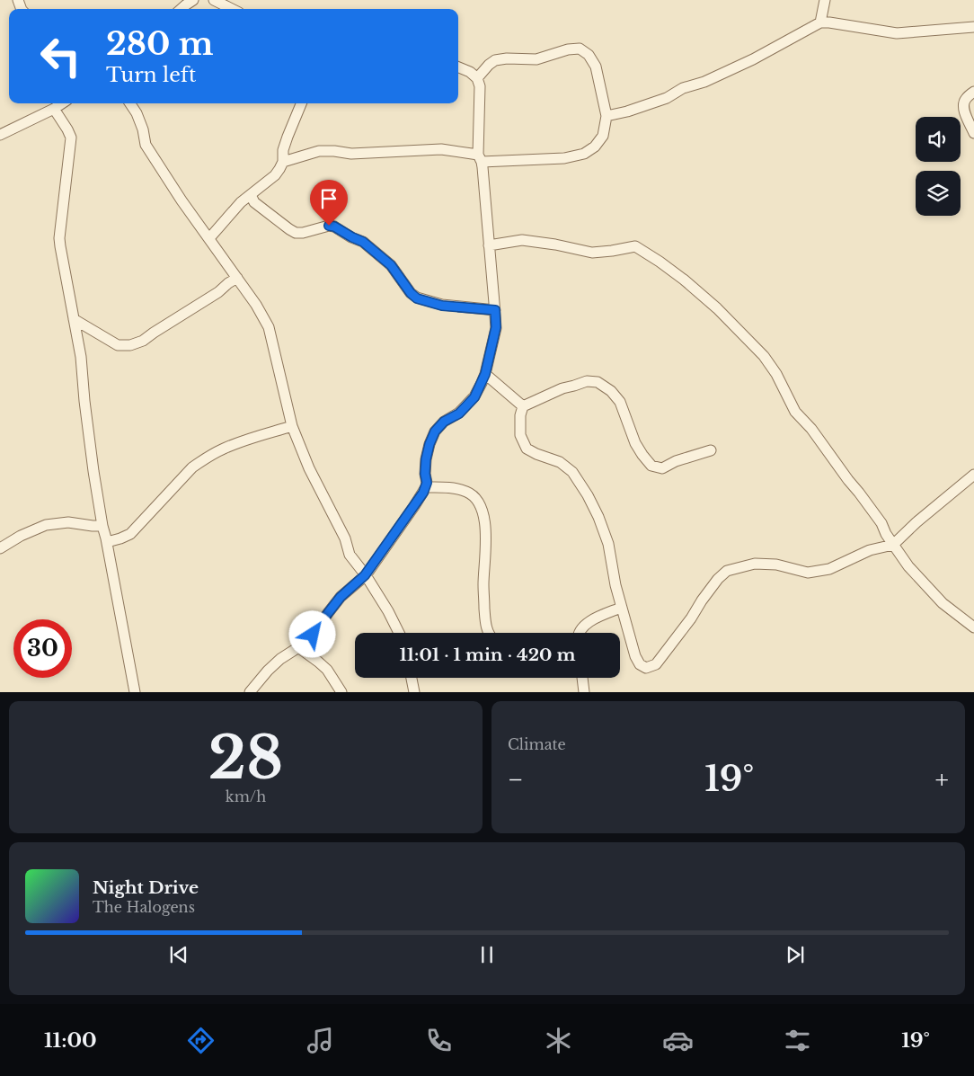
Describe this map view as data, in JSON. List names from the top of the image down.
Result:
{
  "page": {
    "turn": ["280 m", "Turn left"],
    "limit": "30",
    "trip": "11:01 · 1 min · 420 m",
    "tile": [
      ["28", "km/h"],
      "Climate"
    ],
    "heat": ["−", "19°", "+"],
    "song": ["Night Drive", "The Halogens"],
    "tabs": ["11:00", "19°"]
  }
}
